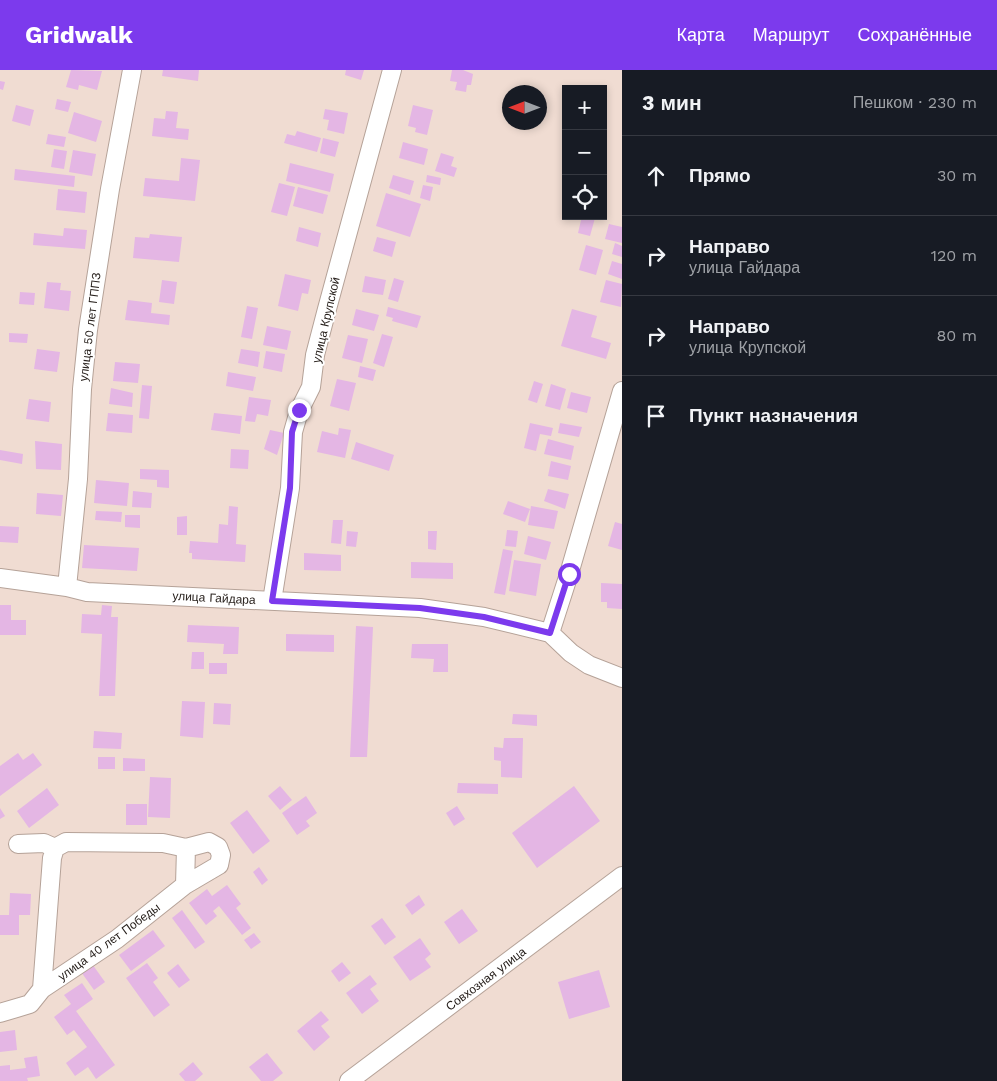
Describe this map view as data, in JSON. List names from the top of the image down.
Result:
{
  "streets": {
    "street": [
      "улица Крупской",
      "улица 50 лет ГППЗ",
      "улица Гайдара",
      "улица 40 лет Победы",
      "Совхозная улица"
    ]
  },
  "crossings": [
    ["улица Крупской", "улица Гайдара"],
    ["улица 50 лет ГППЗ", "улица Гайдара"]
  ],
  "north": "left",
  "page": {
    "header": "Gridwalk",
    "nav": ["Карта", "Маршрут", "Сохранённые"],
    "heading": ["3 мин", "Пешком · 230 m"],
    "map_buttons": ["+", "−"],
    "list": [
      ["Прямо", "30 m"],
      ["Направо", "улица Гайдара", "120 m"],
      ["Направо", "улица Крупской", "80 m"],
      "Пункт назначения"
    ]
  }
}
